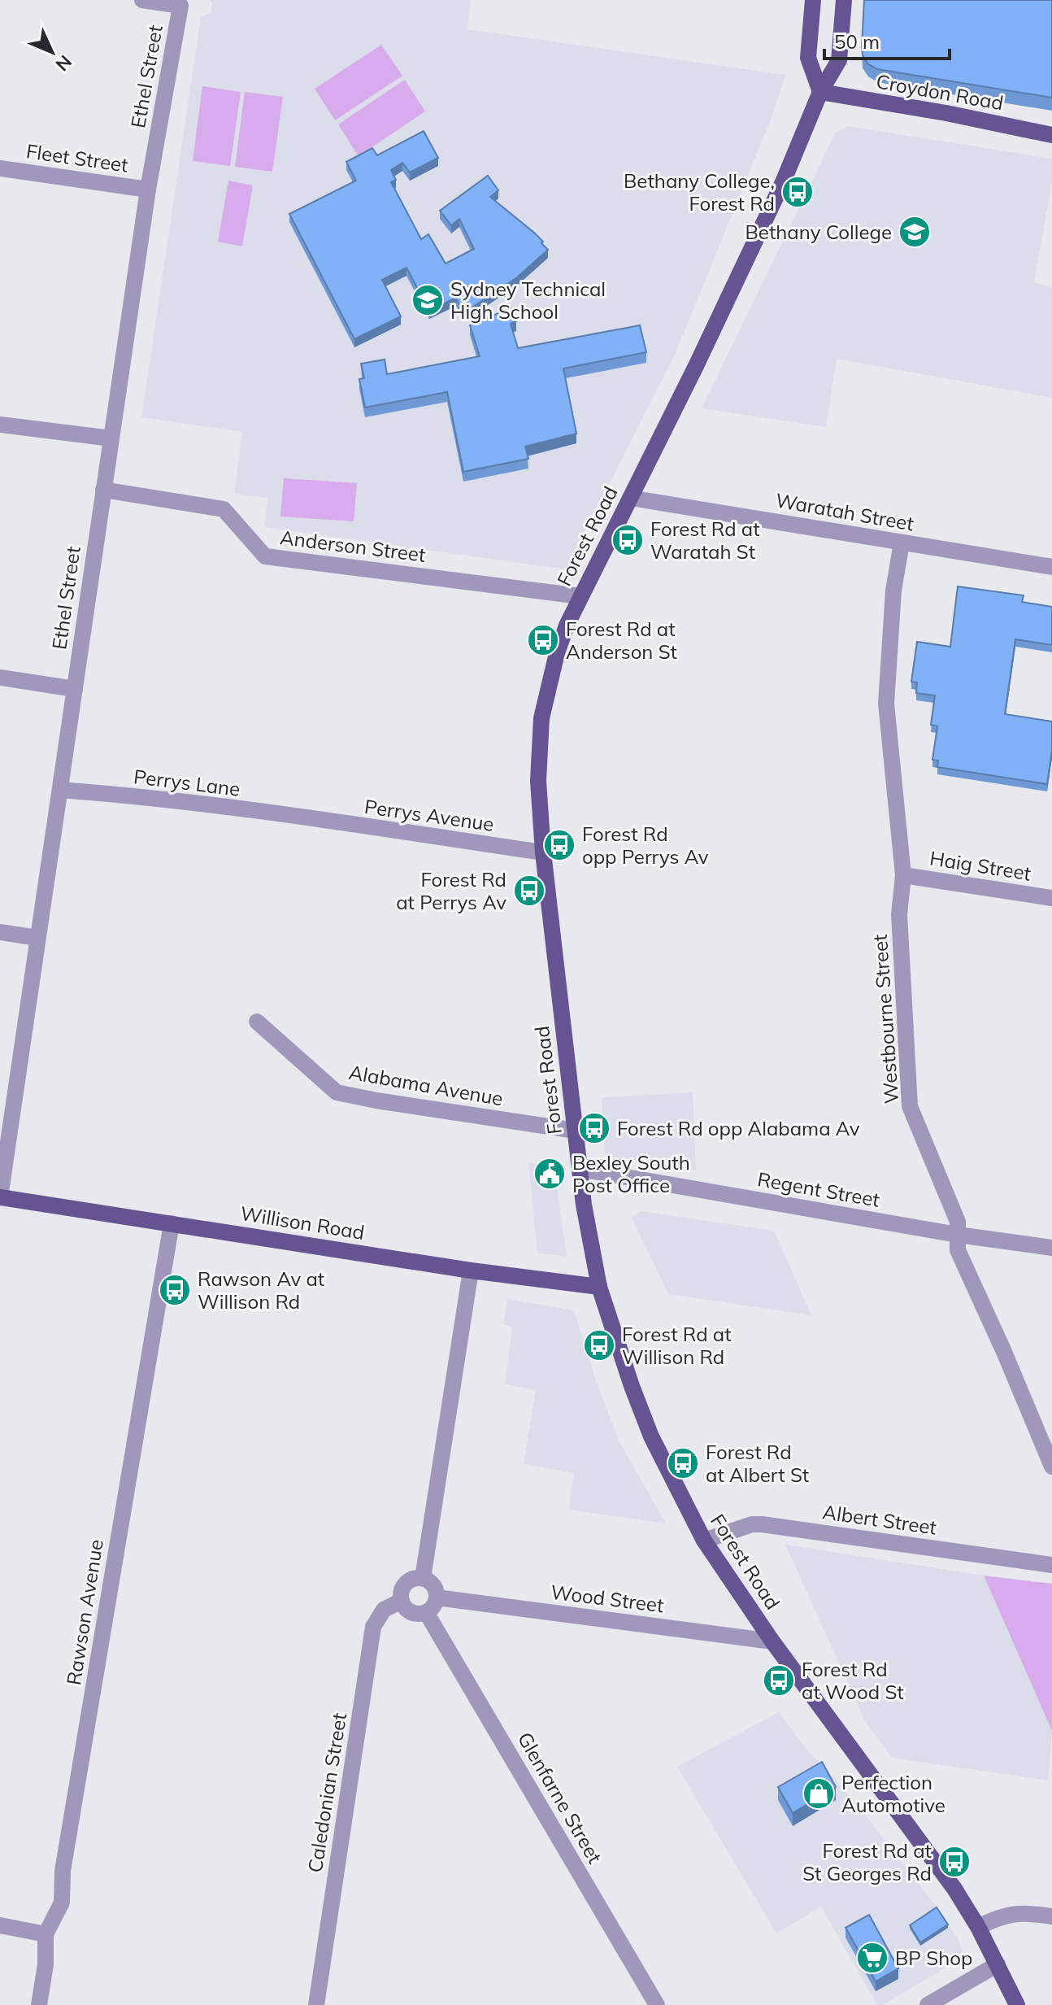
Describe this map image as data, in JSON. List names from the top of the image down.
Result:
{
  "streets": {
    "main road": ["Croydon Road", "Forest Road", "Willison Road"],
    "street": [
      "Ethel Street",
      "Fleet Street",
      "Waratah Street",
      "Anderson Street",
      "Perrys Lane",
      "Perrys Avenue",
      "Haig Street",
      "Westbourne Street",
      "Alabama Avenue",
      "Regent Street",
      "Albert Street",
      "Wood Street",
      "Rawson Avenue",
      "Caledonian Street",
      "Glenfarne Street"
    ]
  },
  "crossings": [
    ["Ethel Street", "Fleet Street"],
    ["Ethel Street", "Anderson Street"],
    ["Ethel Street", "Perrys Lane"],
    ["Ethel Street", "Willison Road"],
    ["Croydon Road", "Forest Road"],
    ["Waratah Street", "Forest Road"],
    ["Waratah Street", "Westbourne Street"],
    ["Forest Road", "Anderson Street"],
    ["Forest Road", "Perrys Avenue"],
    ["Forest Road", "Alabama Avenue"],
    ["Forest Road", "Regent Street"],
    ["Forest Road", "Willison Road"],
    ["Forest Road", "Albert Street"],
    ["Forest Road", "Wood Street"],
    ["Perrys Lane", "Perrys Avenue"],
    ["Haig Street", "Westbourne Street"],
    ["Westbourne Street", "Regent Street"],
    ["Willison Road", "Rawson Avenue"],
    ["Wood Street", "Caledonian Street"],
    ["Wood Street", "Glenfarne Street"],
    ["Caledonian Street", "Glenfarne Street"]
  ],
  "places": {
    "bus stop": [
      "Bethany College, Forest Rd",
      "Forest Rd at Waratah St",
      "Forest Rd at Anderson St",
      "Forest Rd opp Perrys Av",
      "Forest Rd at Perrys Av",
      "Forest Rd opp Alabama Av",
      "Rawson Av at Willison Rd",
      "Forest Rd at Willison Rd",
      "Forest Rd at Albert St",
      "Forest Rd at Wood St",
      "Forest Rd at St Georges Rd"
    ],
    "school or university": ["Bethany College", "Sydney Technical High School"],
    "public building": ["Bexley South Post Office"],
    "shop": ["Perfection Automotive"],
    "supermarket": ["BP Shop"]
  },
  "scale_bar": "50 m",
  "north": "bottom right"
}
